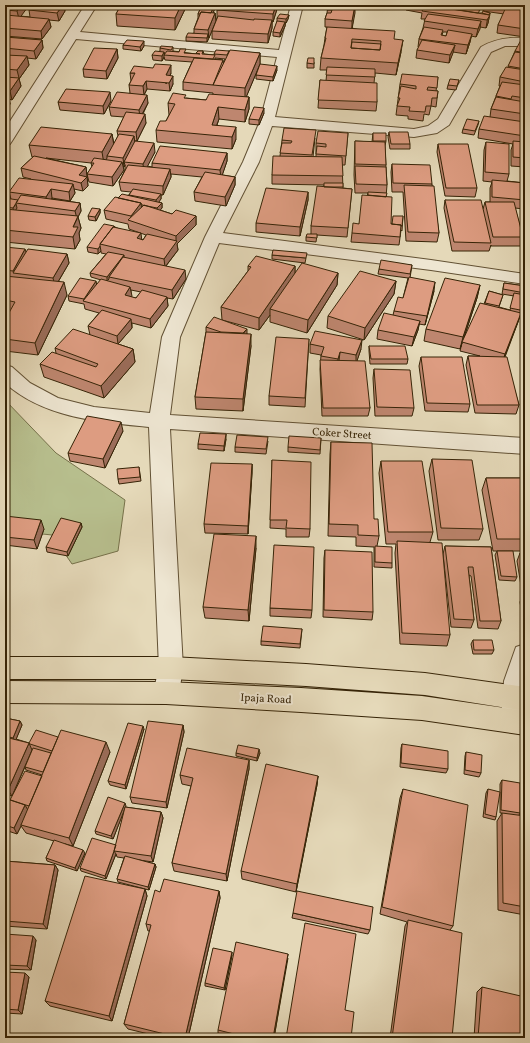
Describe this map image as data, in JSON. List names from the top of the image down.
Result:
{
  "streets": {
    "main road": ["Ipaja Road"],
    "street": ["Coker Street"]
  }
}
